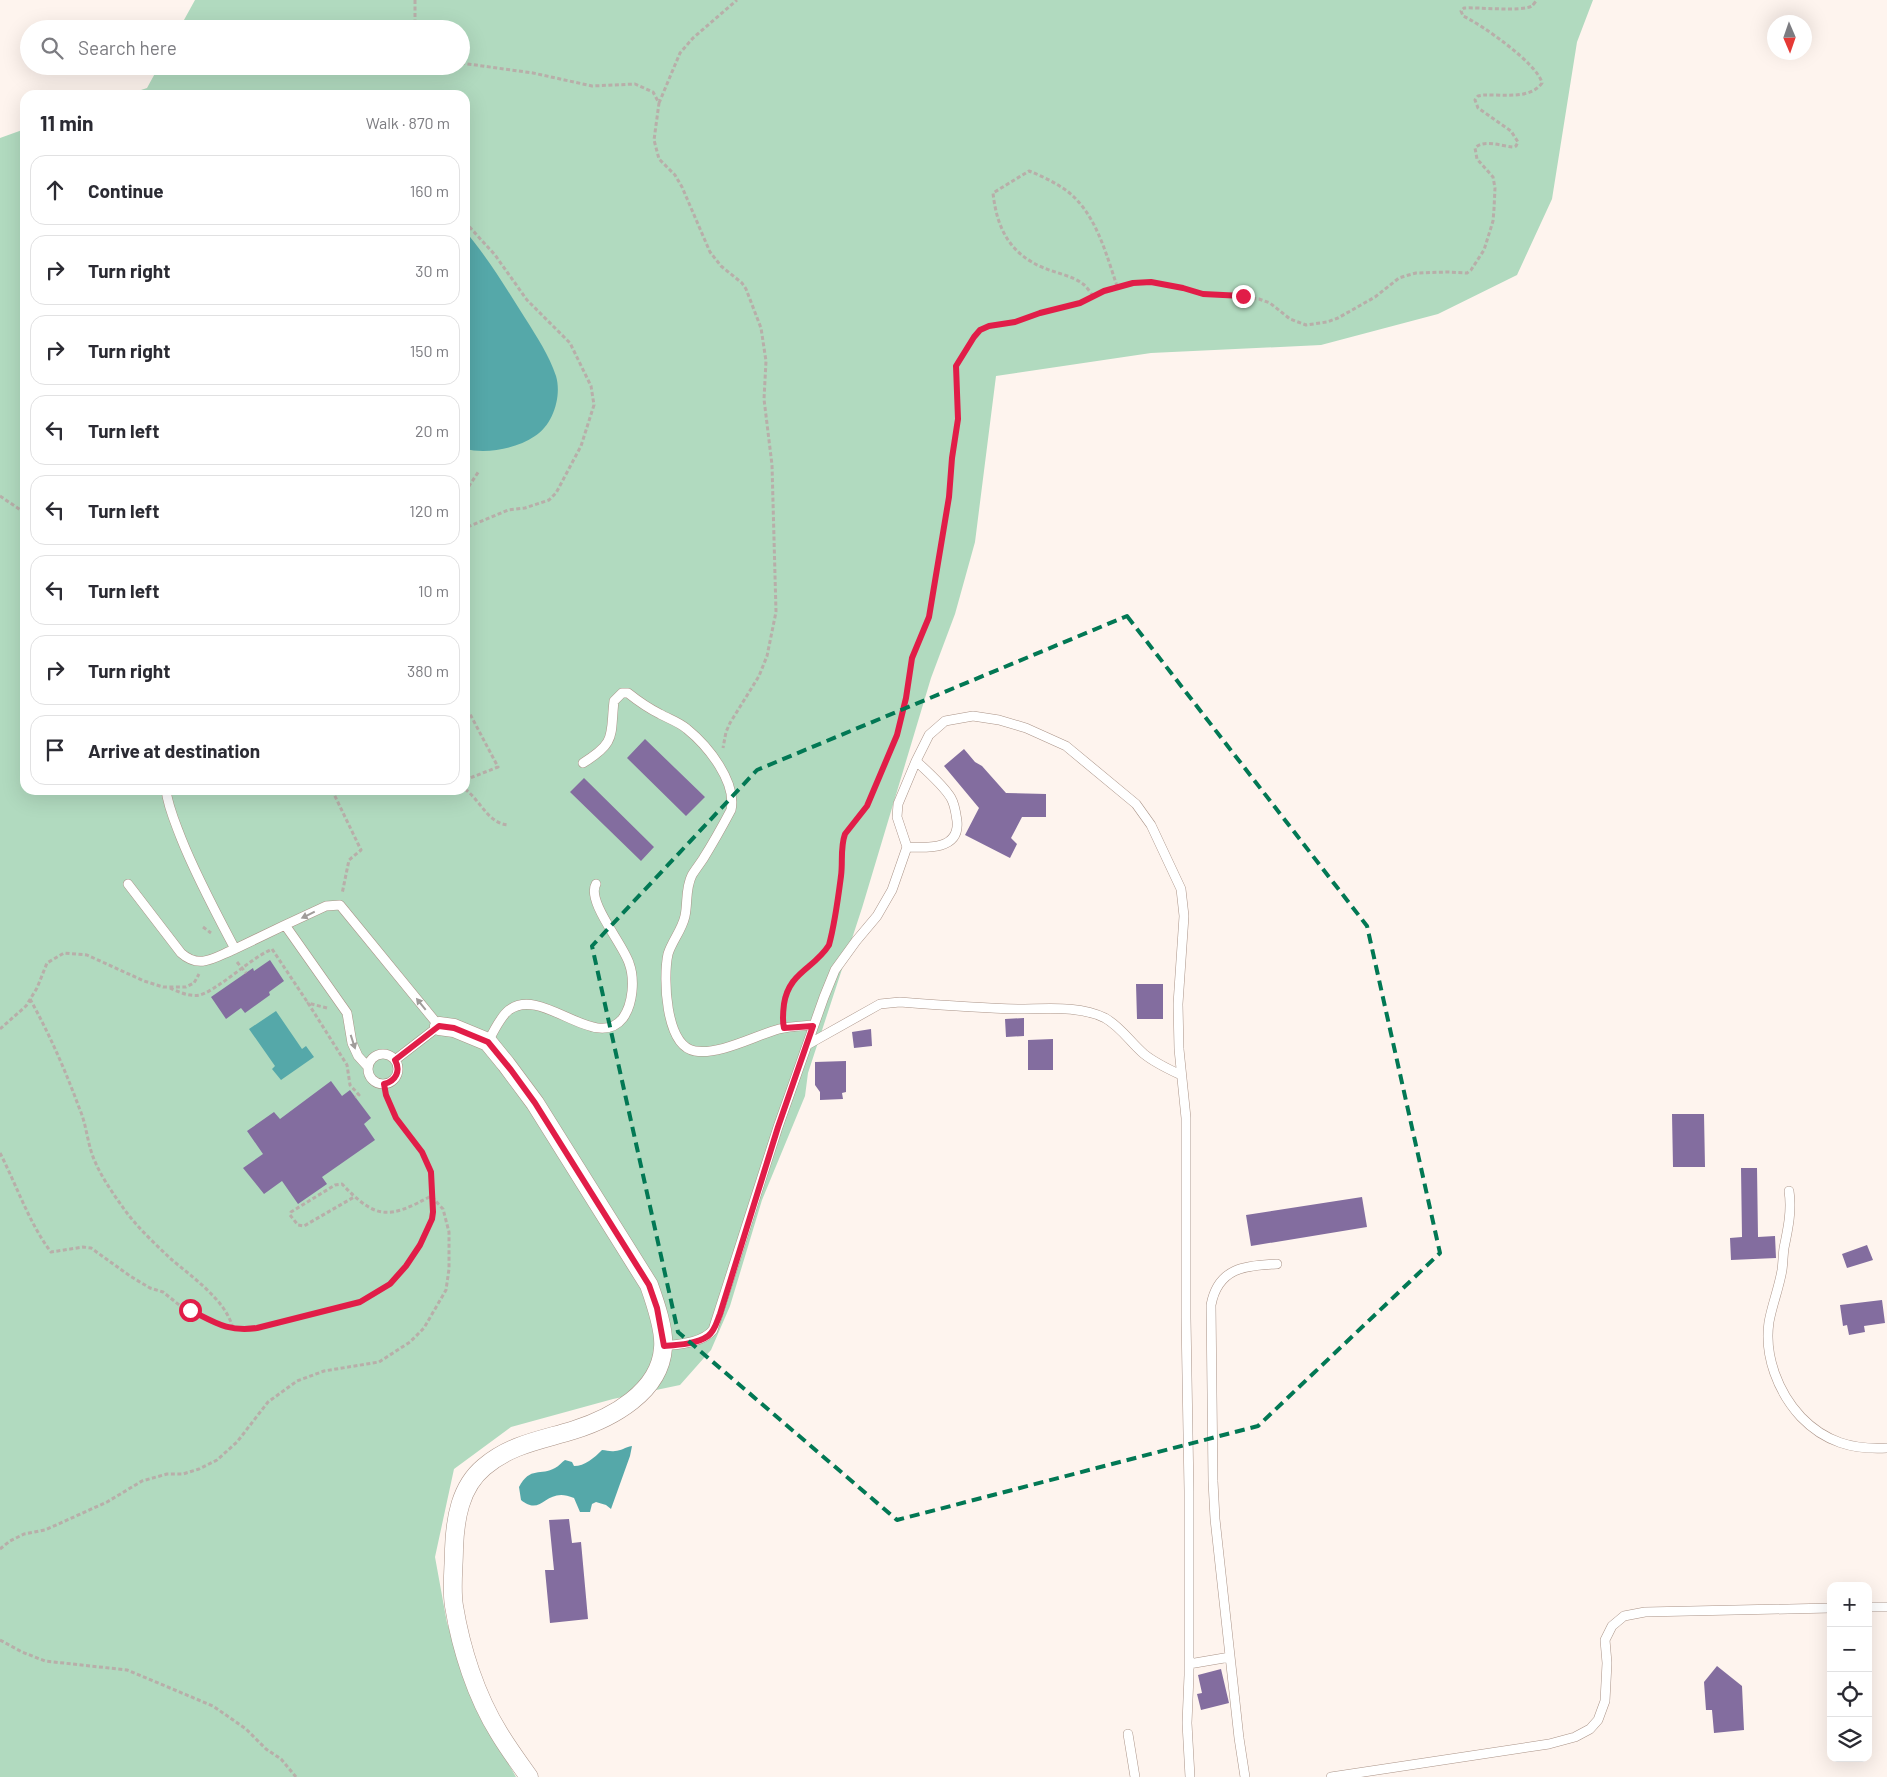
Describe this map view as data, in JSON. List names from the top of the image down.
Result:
{
  "north": "bottom",
  "page": {
    "search": "Search here",
    "heading": ["11 min", "Walk · 870 m"],
    "list": [
      ["Continue", "160 m"],
      ["Turn right", "30 m"],
      ["Turn right", "150 m"],
      ["Turn left", "20 m"],
      ["Turn left", "120 m"],
      ["Turn left", "10 m"],
      ["Turn right", "380 m"],
      "Arrive at destination"
    ],
    "map_buttons": ["+", "−"]
  }
}
